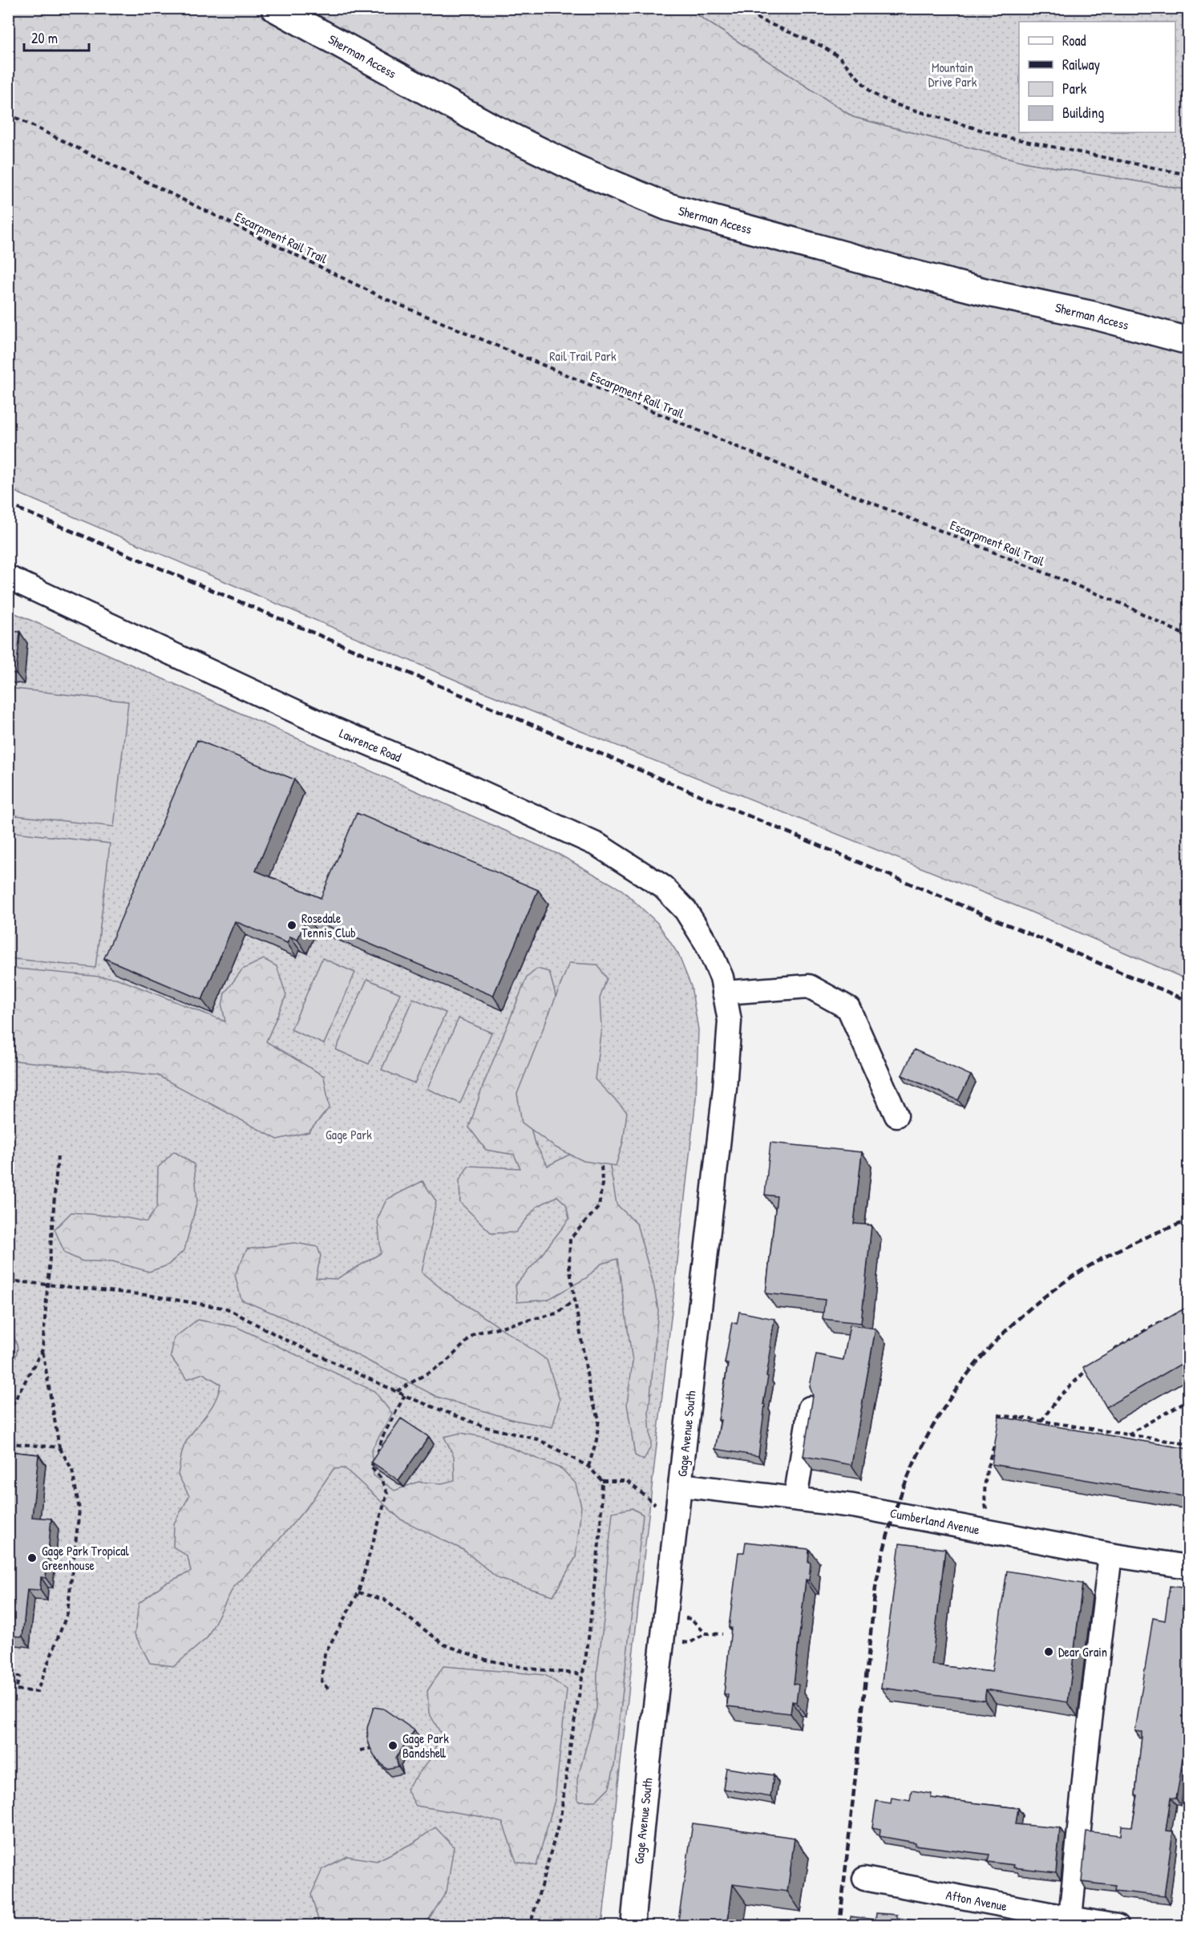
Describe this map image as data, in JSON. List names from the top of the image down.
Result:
{
  "streets": {
    "main road": ["Sherman Access"],
    "street": [
      "Lawrence Road",
      "Gage Avenue South",
      "Cumberland Avenue",
      "Afton Avenue"
    ],
    "path": ["Escarpment Rail Trail"]
  },
  "crossings": [
    ["Lawrence Road", "Gage Avenue South"],
    ["Gage Avenue South", "Cumberland Avenue"]
  ],
  "parks": ["Mountain Drive Park", "Rail Trail Park", "Gage Park"],
  "places": [
    "Rosedale Tennis Club",
    "Gage Park Tropical Greenhouse",
    "Dear Grain",
    "Gage Park Bandshell"
  ],
  "legend": [
    "Road",
    "Railway",
    "Park",
    "Building"
  ],
  "scale_bar": "20 m"
}
